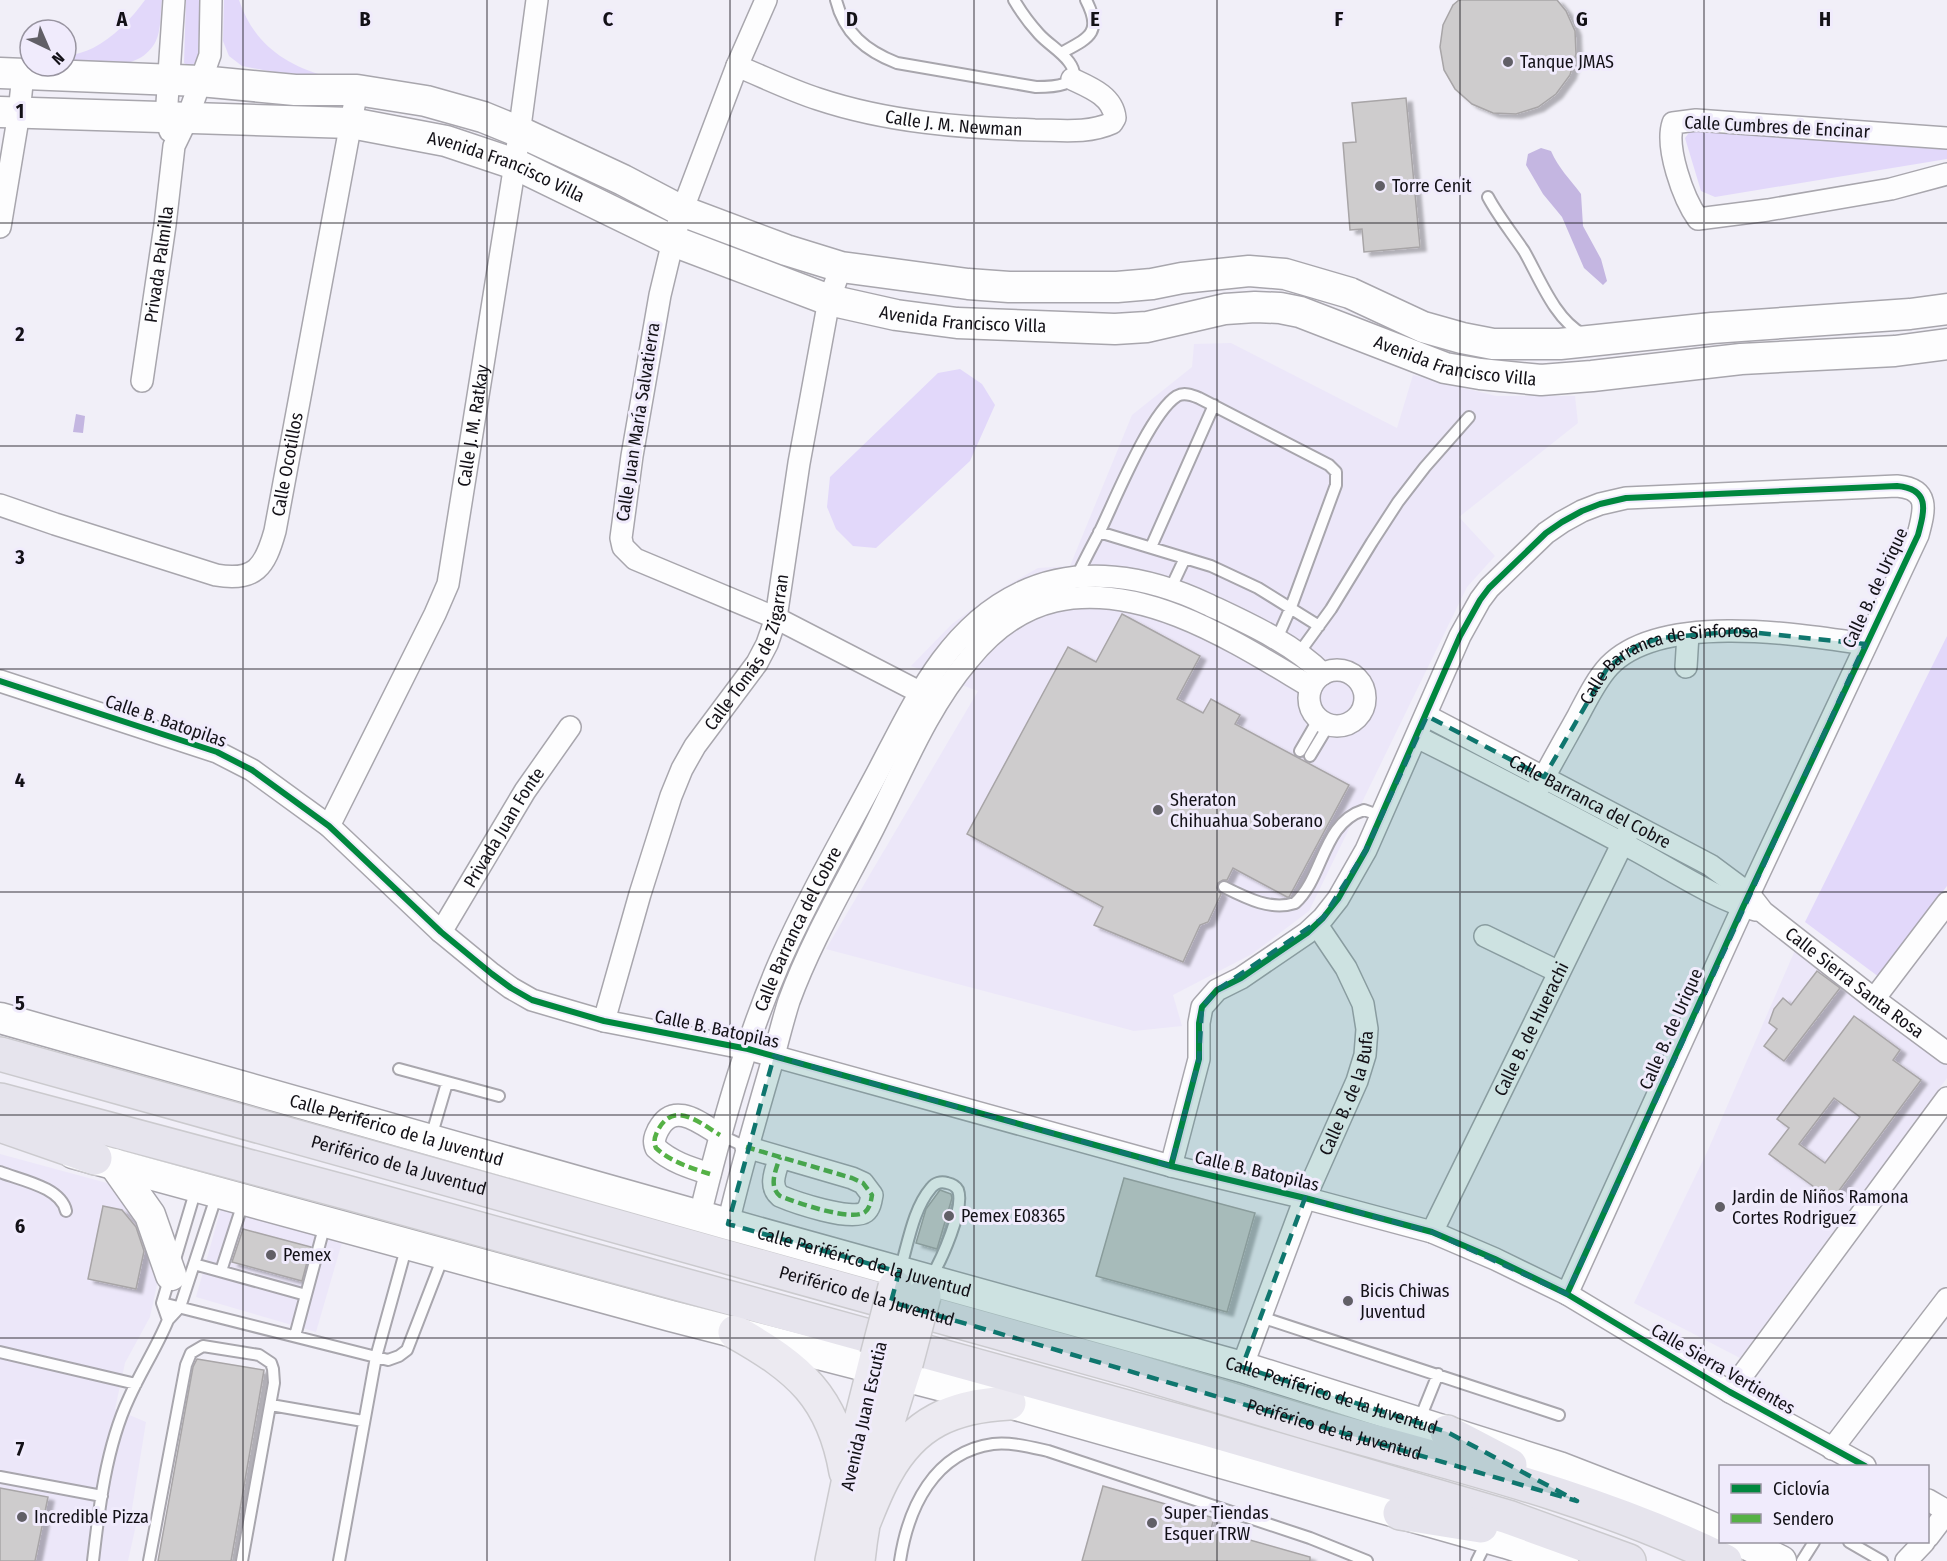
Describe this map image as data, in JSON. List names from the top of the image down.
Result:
{
  "streets": {
    "highway": ["Periférico de la Juventud"],
    "main road": ["Avenida Francisco Villa", "Calle Periférico de la Juventud", "Avenida Juan Escutia"],
    "street": [
      "Calle J. M. Newman",
      "Calle Cumbres de Encinar",
      "Privada Palmilla",
      "Calle Juan María Salvatierra",
      "Calle J. M. Ratkay",
      "Calle Ocotillos",
      "Calle B. de Urique",
      "Calle Tomás de Zigarran",
      "Calle Barranca de Sinforosa",
      "Calle B. Batopilas",
      "Calle Barranca del Cobre",
      "Privada Juan Fonte",
      "Calle Sierra Santa Rosa",
      "Calle B. de Huerachi",
      "Calle B. de la Bufa",
      "Calle Sierra Vertientes"
    ]
  },
  "crossings": [
    ["Calle J. M. Newman", "Calle Juan María Salvatierra"],
    ["Avenida Francisco Villa", "Privada Palmilla"],
    ["Avenida Francisco Villa", "Calle Juan María Salvatierra"],
    ["Avenida Francisco Villa", "Calle J. M. Ratkay"],
    ["Avenida Francisco Villa", "Calle Ocotillos"],
    ["Avenida Francisco Villa", "Calle Tomás de Zigarran"],
    ["Calle Juan María Salvatierra", "Calle Tomás de Zigarran"],
    ["Calle Juan María Salvatierra", "Calle Barranca del Cobre"],
    ["Calle J. M. Ratkay", "Calle B. Batopilas"],
    ["Calle B. de Urique", "Calle Barranca de Sinforosa"],
    ["Calle B. de Urique", "Calle B. Batopilas"],
    ["Calle B. de Urique", "Calle Barranca del Cobre"],
    ["Calle B. de Urique", "Calle Sierra Santa Rosa"],
    ["Calle B. de Urique", "Calle B. de la Bufa"],
    ["Calle B. de Urique", "Calle Sierra Vertientes"],
    ["Calle Tomás de Zigarran", "Calle B. Batopilas"],
    ["Calle Barranca de Sinforosa", "Calle Barranca del Cobre"],
    ["Calle B. Batopilas", "Calle Barranca del Cobre"],
    ["Calle B. Batopilas", "Privada Juan Fonte"],
    ["Calle B. Batopilas", "Calle B. de Huerachi"],
    ["Calle B. Batopilas", "Calle B. de la Bufa"],
    ["Calle B. Batopilas", "Calle Sierra Vertientes"],
    ["Calle Barranca del Cobre", "Calle Sierra Santa Rosa"],
    ["Calle Barranca del Cobre", "Calle B. de Huerachi"],
    ["Calle Barranca del Cobre", "Calle Periférico de la Juventud"],
    ["Calle B. de la Bufa", "Calle Periférico de la Juventud"],
    ["Calle Periférico de la Juventud", "Avenida Juan Escutia"]
  ],
  "places": [
    "Tanque JMAS",
    "Torre Cenit",
    "Sheraton Chihuahua Soberano",
    "Jardin de Niños Ramona Cortes Rodriguez",
    "Pemex E08365",
    "Pemex",
    "Bicis Chiwas Juventud",
    "Incredible Pizza",
    "Super Tiendas Esquer TRW"
  ],
  "legend": ["Ciclovía", "Sendero"],
  "north": "bottom right",
  "grid": {
    "columns": [
      "A",
      "B",
      "C",
      "D",
      "E",
      "F",
      "G",
      "H"
    ],
    "rows": [
      "1",
      "2",
      "3",
      "4",
      "5",
      "6",
      "7"
    ]
  }
}
